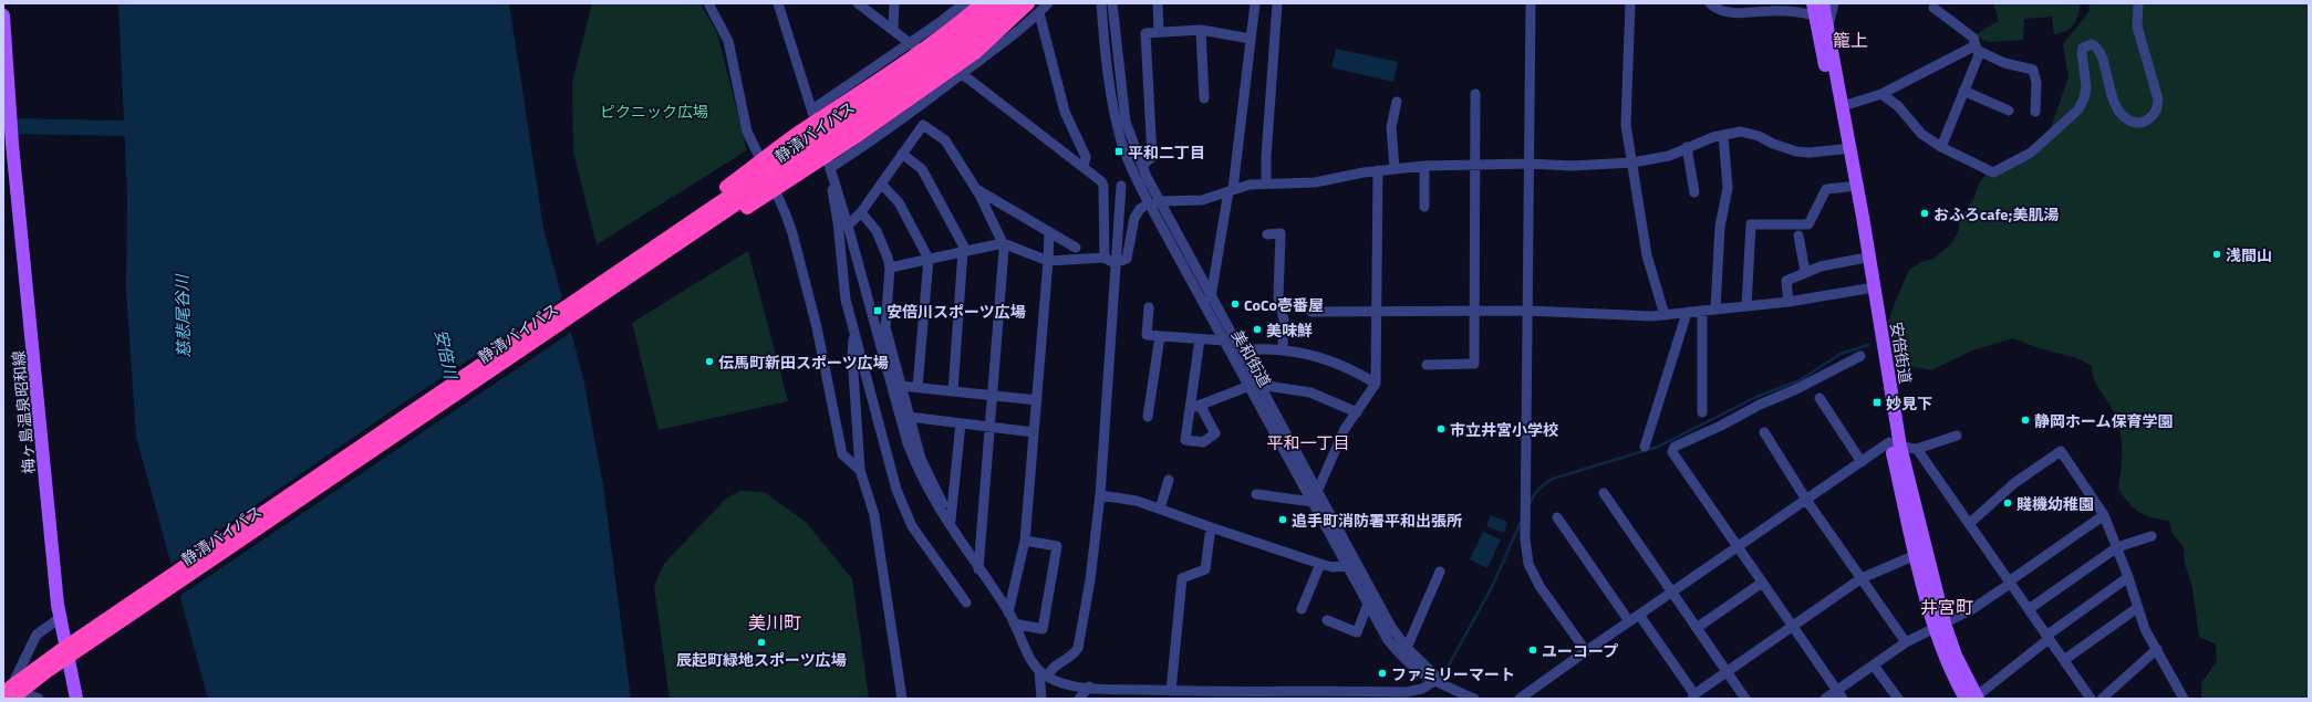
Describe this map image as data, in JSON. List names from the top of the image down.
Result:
{
  "streets": {
    "highway": ["静清バイパス"],
    "main road": ["安倍街道", "梅ヶ島温泉昭和線"],
    "street": ["美和街道"]
  },
  "districts": [
    "籠上",
    "平和一丁目",
    "井宮町",
    "美川町"
  ],
  "water": ["慈悲尾谷川", "安倍川"],
  "parks": ["ピクニック広場"],
  "places": {
    "transit": ["平和二丁目", "安倍川スポーツ広場", "妙見下"],
    "other": [
      "おふろcafe;美肌湯",
      "浅間山",
      "CoCo壱番屋",
      "美味鮮",
      "伝馬町新田スポーツ広場",
      "静岡ホーム保育学園",
      "市立井宮小学校",
      "賤機幼稚園",
      "追手町消防署平和出張所",
      "辰起町緑地スポーツ広場",
      "ユーコープ",
      "ファミリーマート"
    ]
  }
}
